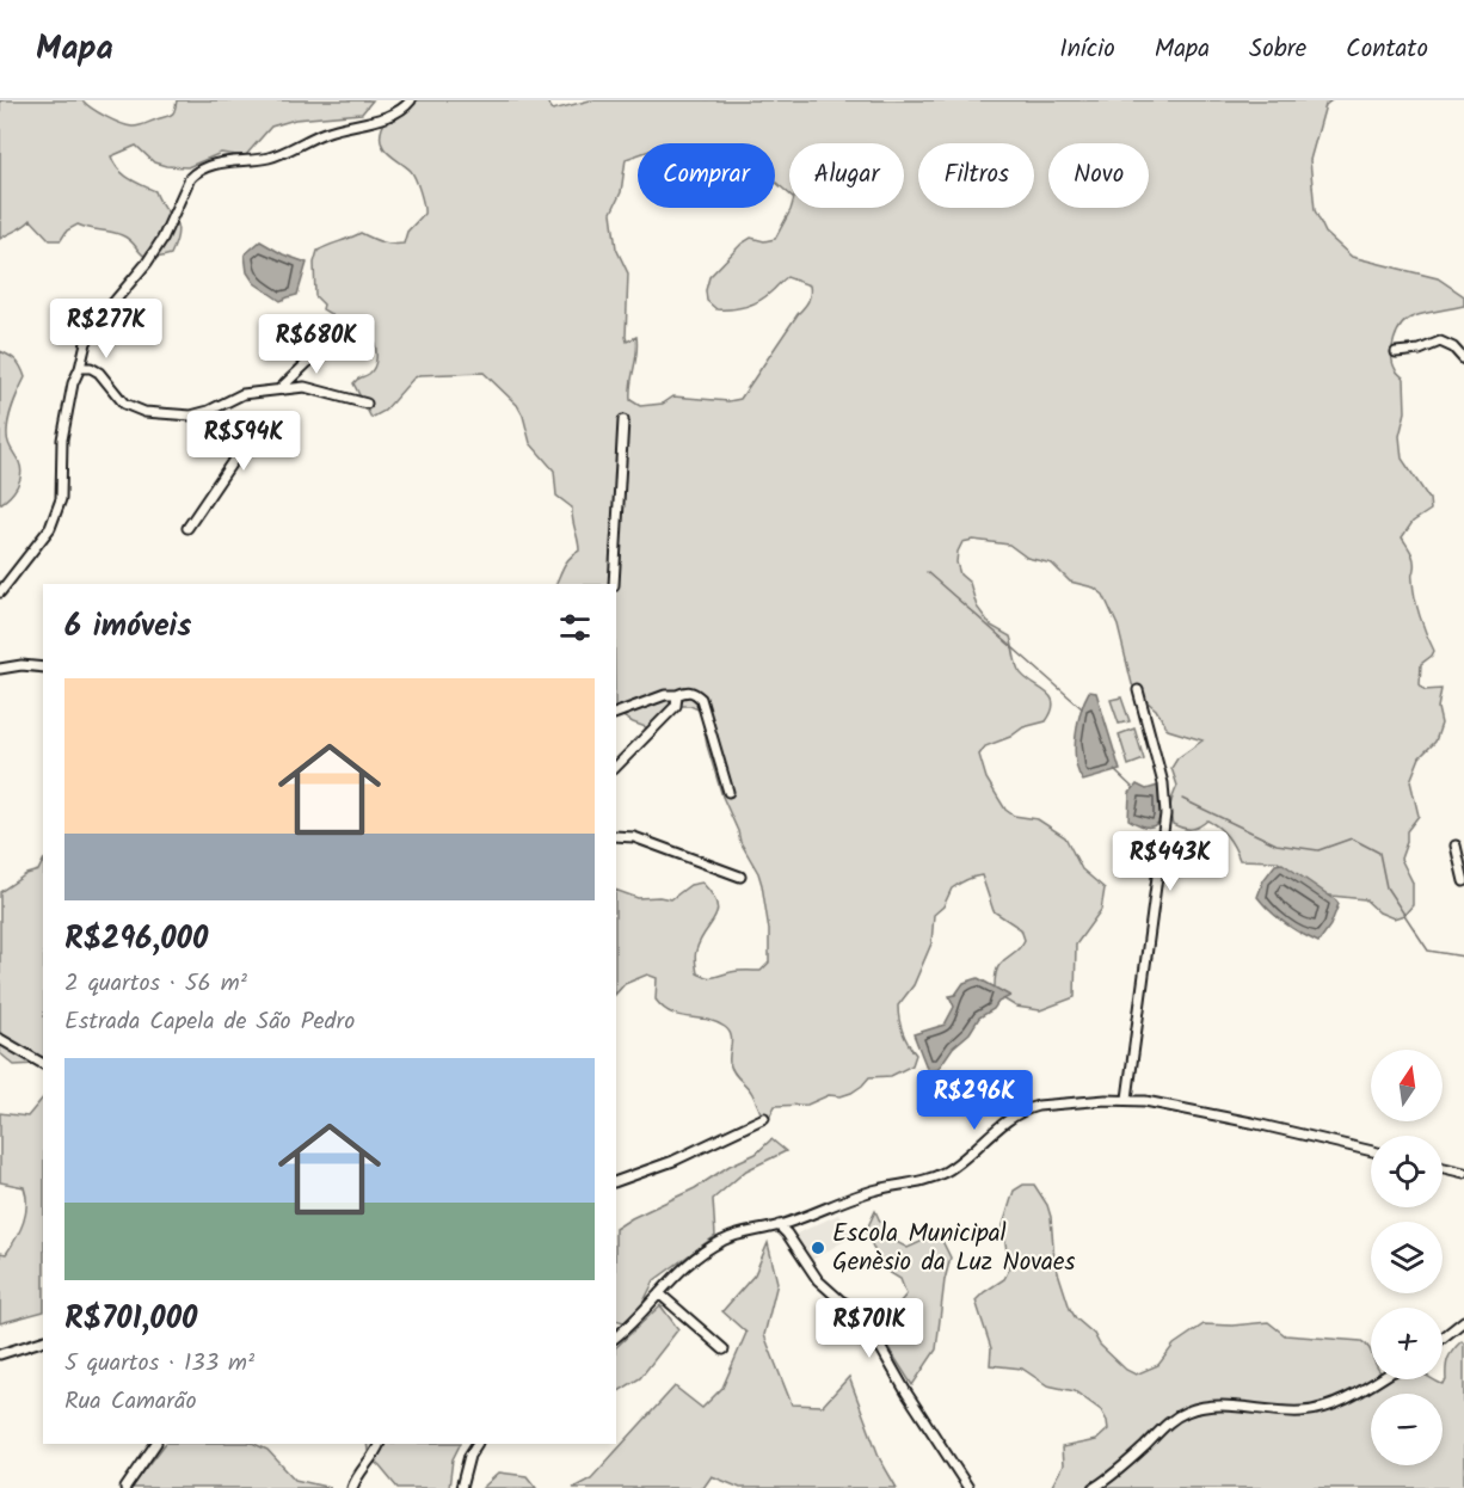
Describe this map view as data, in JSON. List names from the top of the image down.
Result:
{
  "places": ["Escola Municipal Genèsio da Luz Novaes"],
  "north": "top",
  "page": {
    "header": "Mapa",
    "nav": [
      "Início",
      "Mapa",
      "Sobre",
      "Contato"
    ],
    "chip": [
      "Comprar",
      "Alugar",
      "Filtros",
      "Novo"
    ],
    "price": [
      "R$277K",
      "R$680K",
      "R$594K",
      "R$443K",
      "R$296K",
      "R$701K"
    ],
    "heading": "6 imóveis",
    "list": [
      {
        "name": "R$296,000",
        "note": "2 quartos · 56 m² · Estrada Capela de São Pedro"
      },
      {
        "name": "R$701,000",
        "note": "5 quartos · 133 m² · Rua Camarão"
      }
    ],
    "map_buttons": ["+", "−"]
  }
}
